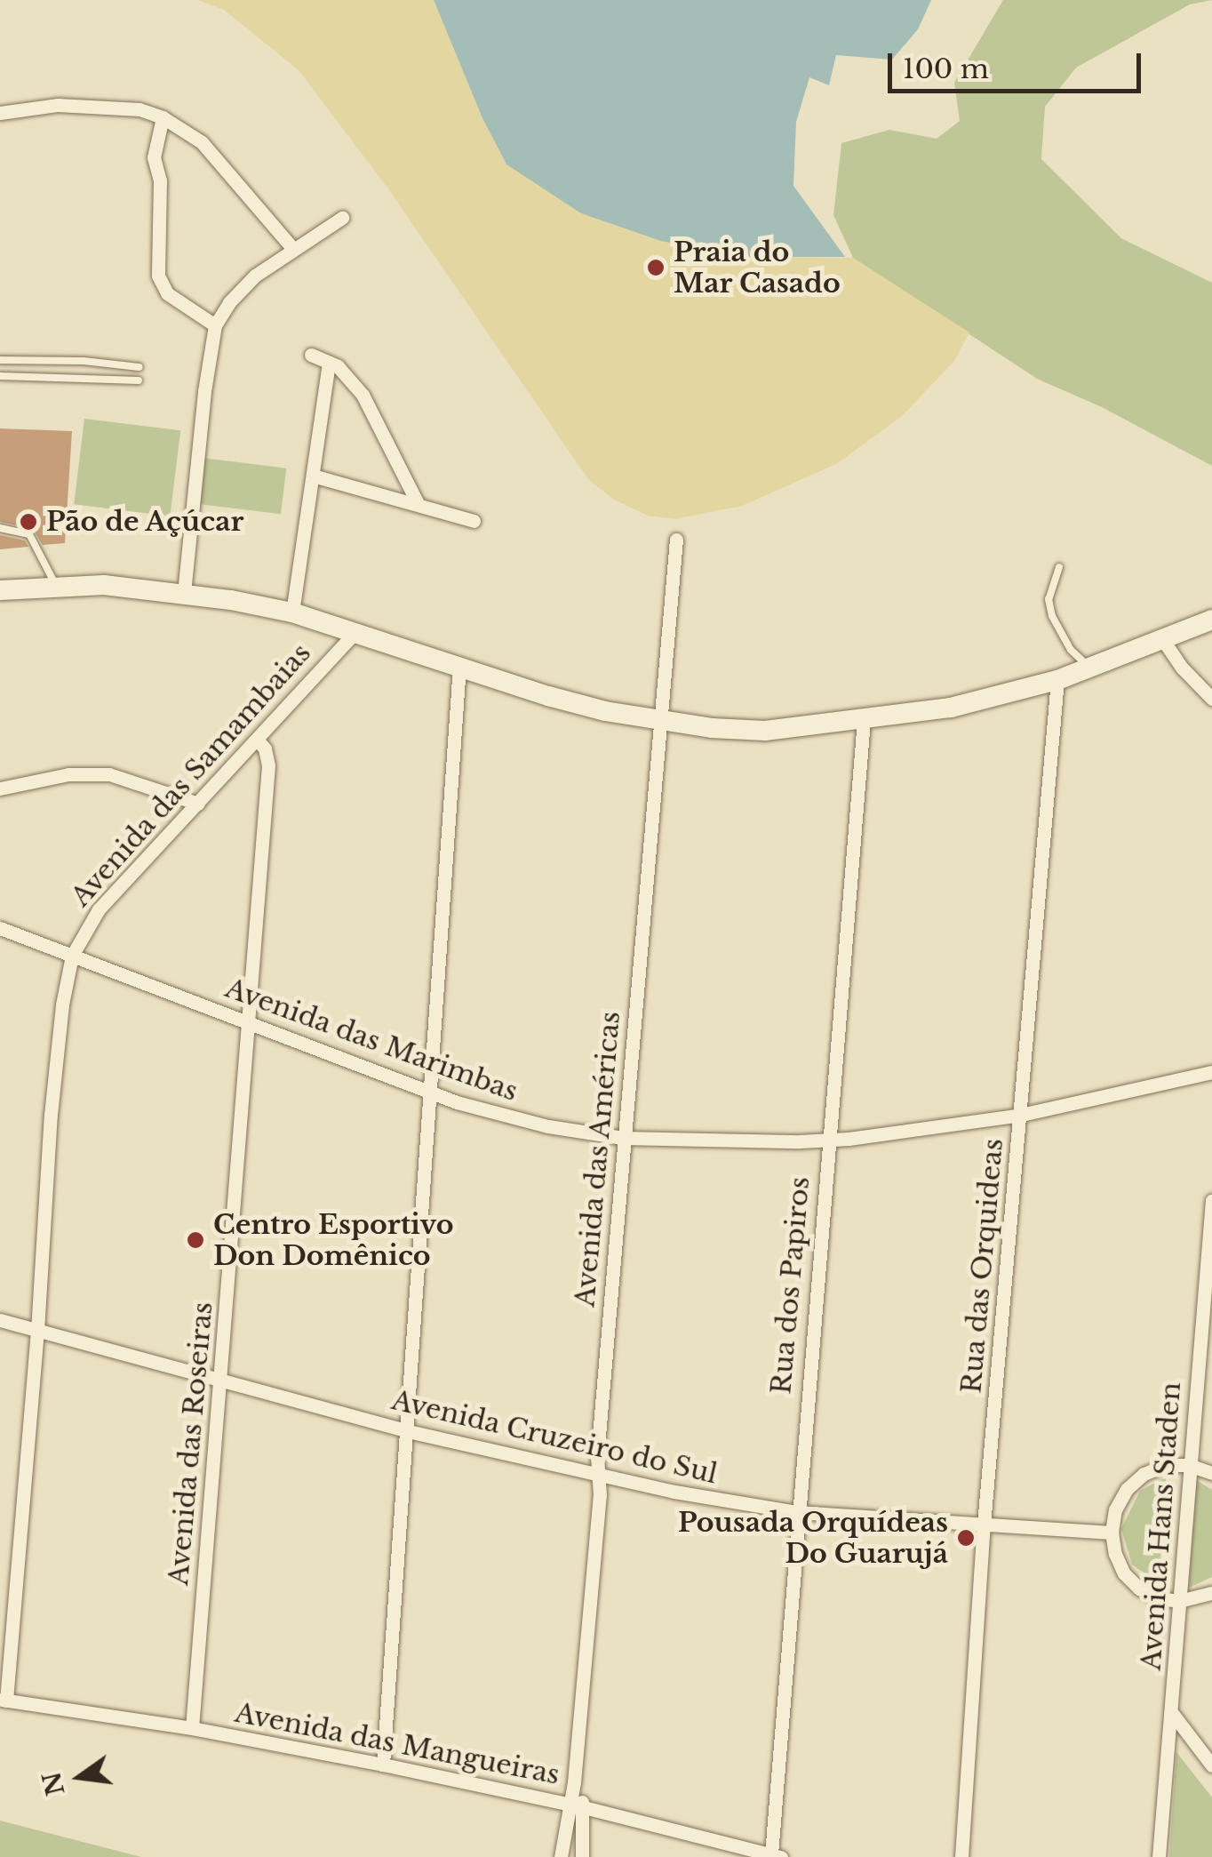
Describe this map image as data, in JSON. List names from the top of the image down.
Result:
{
  "streets": {
    "street": [
      "Avenida das Samambaias",
      "Avenida das Marimbas",
      "Avenida das Américas",
      "Rua das Orquideas",
      "Rua dos Papiros",
      "Avenida Cruzeiro do Sul",
      "Avenida das Roseiras",
      "Avenida Hans Staden",
      "Avenida das Mangueiras"
    ]
  },
  "crossings": [
    ["Avenida das Samambaias", "Avenida das Marimbas"],
    ["Avenida das Samambaias", "Avenida Cruzeiro do Sul"],
    ["Avenida das Samambaias", "Avenida das Roseiras"],
    ["Avenida das Samambaias", "Avenida das Mangueiras"],
    ["Avenida das Marimbas", "Avenida das Américas"],
    ["Avenida das Marimbas", "Rua das Orquideas"],
    ["Avenida das Marimbas", "Rua dos Papiros"],
    ["Avenida das Marimbas", "Avenida das Roseiras"],
    ["Avenida das Américas", "Avenida Cruzeiro do Sul"],
    ["Avenida das Américas", "Avenida das Mangueiras"],
    ["Rua das Orquideas", "Avenida Cruzeiro do Sul"],
    ["Rua dos Papiros", "Avenida Cruzeiro do Sul"],
    ["Rua dos Papiros", "Avenida das Mangueiras"],
    ["Avenida Cruzeiro do Sul", "Avenida das Roseiras"],
    ["Avenida das Roseiras", "Avenida das Mangueiras"]
  ],
  "places": [
    "Praia do Mar Casado",
    "Pão de Açúcar",
    "Centro Esportivo Don Domênico",
    "Pousada Orquídeas Do Guarujá"
  ],
  "scale_bar": "100 m",
  "north": "left"
}
